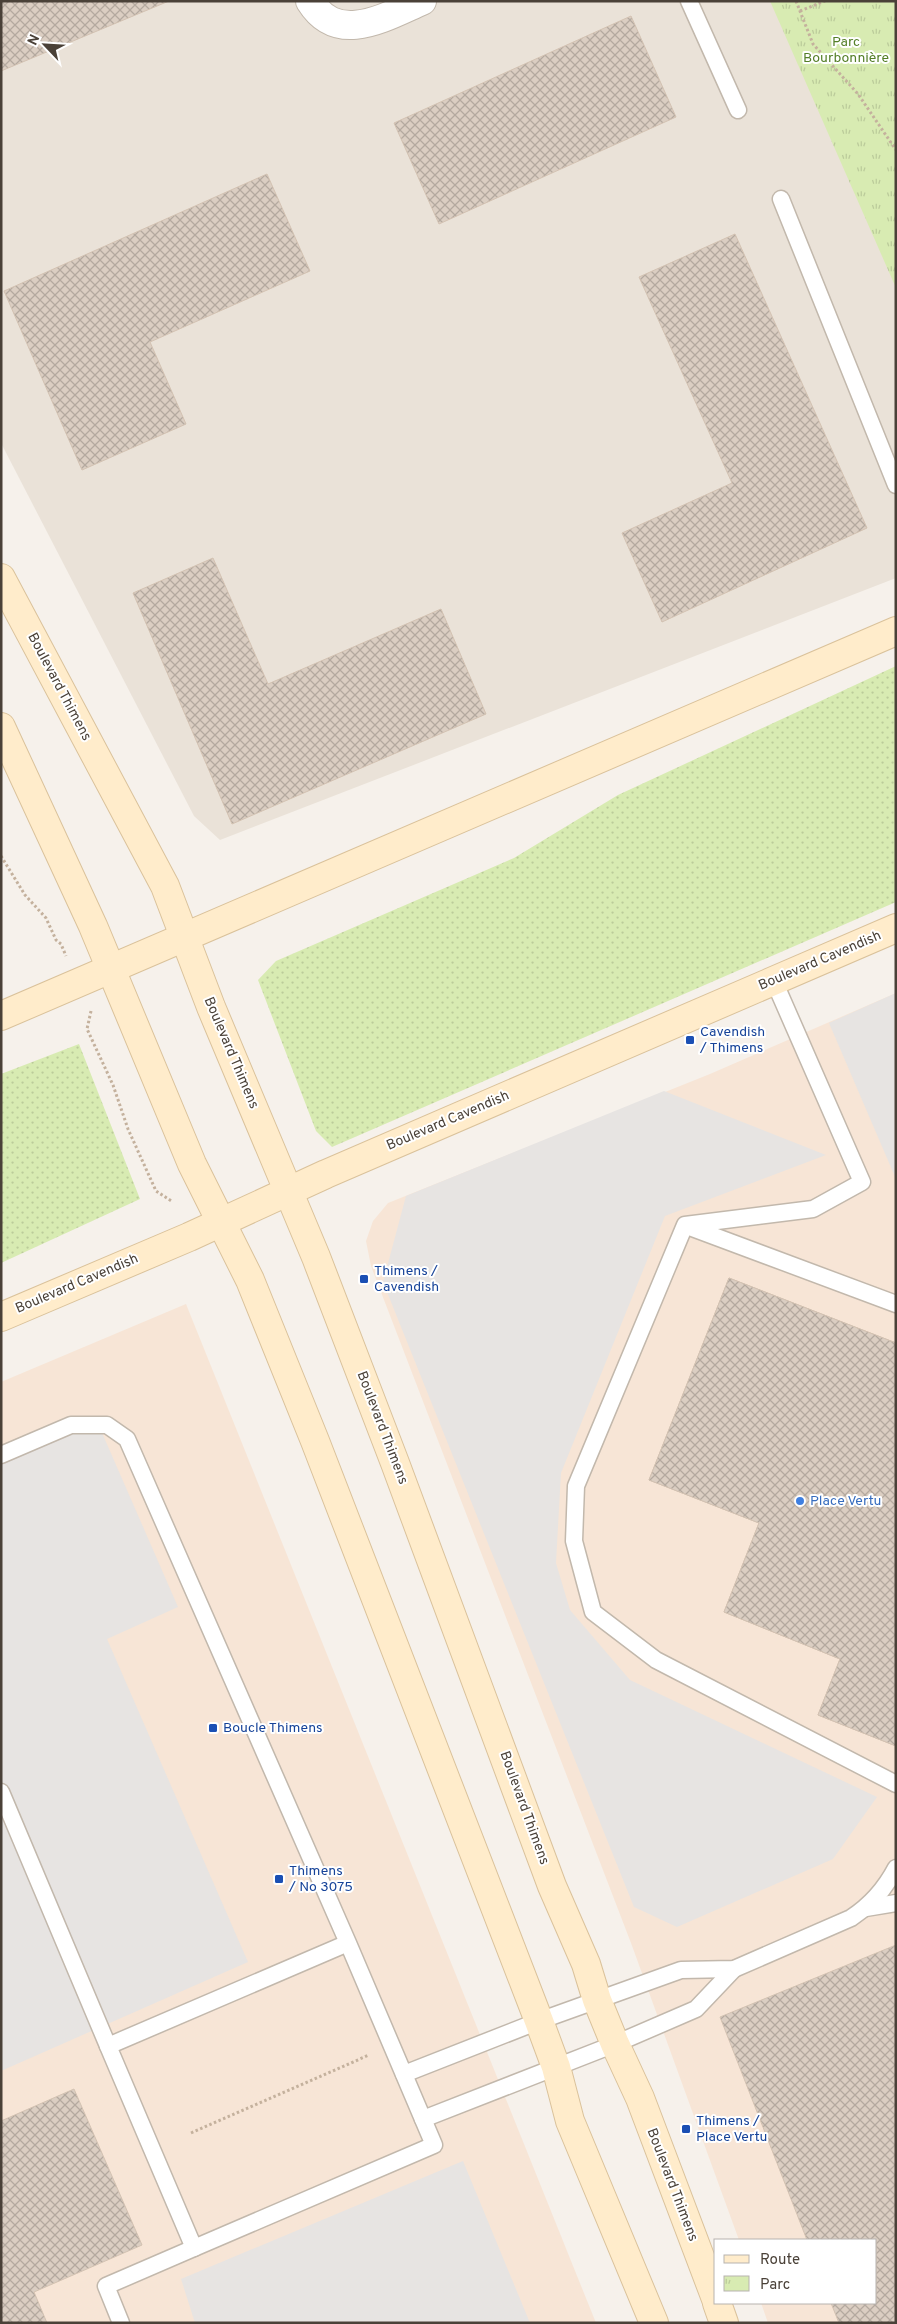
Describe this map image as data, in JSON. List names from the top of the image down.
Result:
{
  "streets": {
    "street": ["Boulevard Thimens", "Boulevard Cavendish"]
  },
  "crossings": [
    ["Boulevard Thimens", "Boulevard Cavendish"]
  ],
  "parks": ["Parc Bourbonnière"],
  "places": {
    "transit": [
      "Cavendish / Thimens",
      "Thimens / Cavendish",
      "Boucle Thimens",
      "Thimens / No 3075",
      "Thimens / Place Vertu"
    ],
    "other": ["Place Vertu"]
  },
  "legend": ["Route", "Parc"],
  "north": "top left"
}
